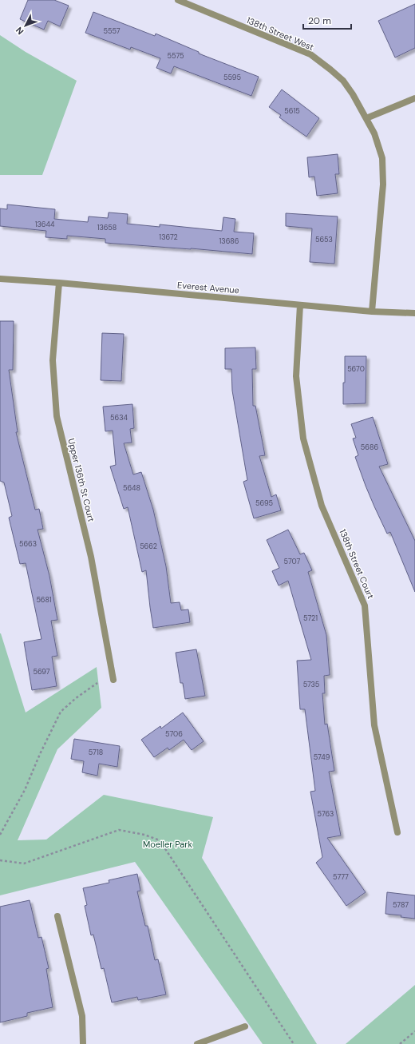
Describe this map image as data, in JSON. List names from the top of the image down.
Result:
{
  "streets": {
    "street": [
      "138th Street West",
      "Everest Avenue",
      "Upper 136th St Court",
      "138th Street Court"
    ]
  },
  "crossings": [
    ["138th Street West", "Everest Avenue"],
    ["Everest Avenue", "Upper 136th St Court"],
    ["Everest Avenue", "138th Street Court"]
  ],
  "parks": ["Moeller Park"],
  "house_numbers": [
    "5557",
    "5575",
    "5595",
    "5615",
    "13644",
    "13658",
    "13672",
    "5653",
    "13686",
    "5670",
    "5634",
    "5686",
    "5648",
    "5695",
    "5663",
    "5662",
    "5707",
    "5681",
    "5721",
    "5697",
    "5735",
    "5706",
    "5718",
    "5749",
    "5763",
    "5777",
    "5787"
  ],
  "scale_bar": "20 m",
  "north": "bottom left"
}
